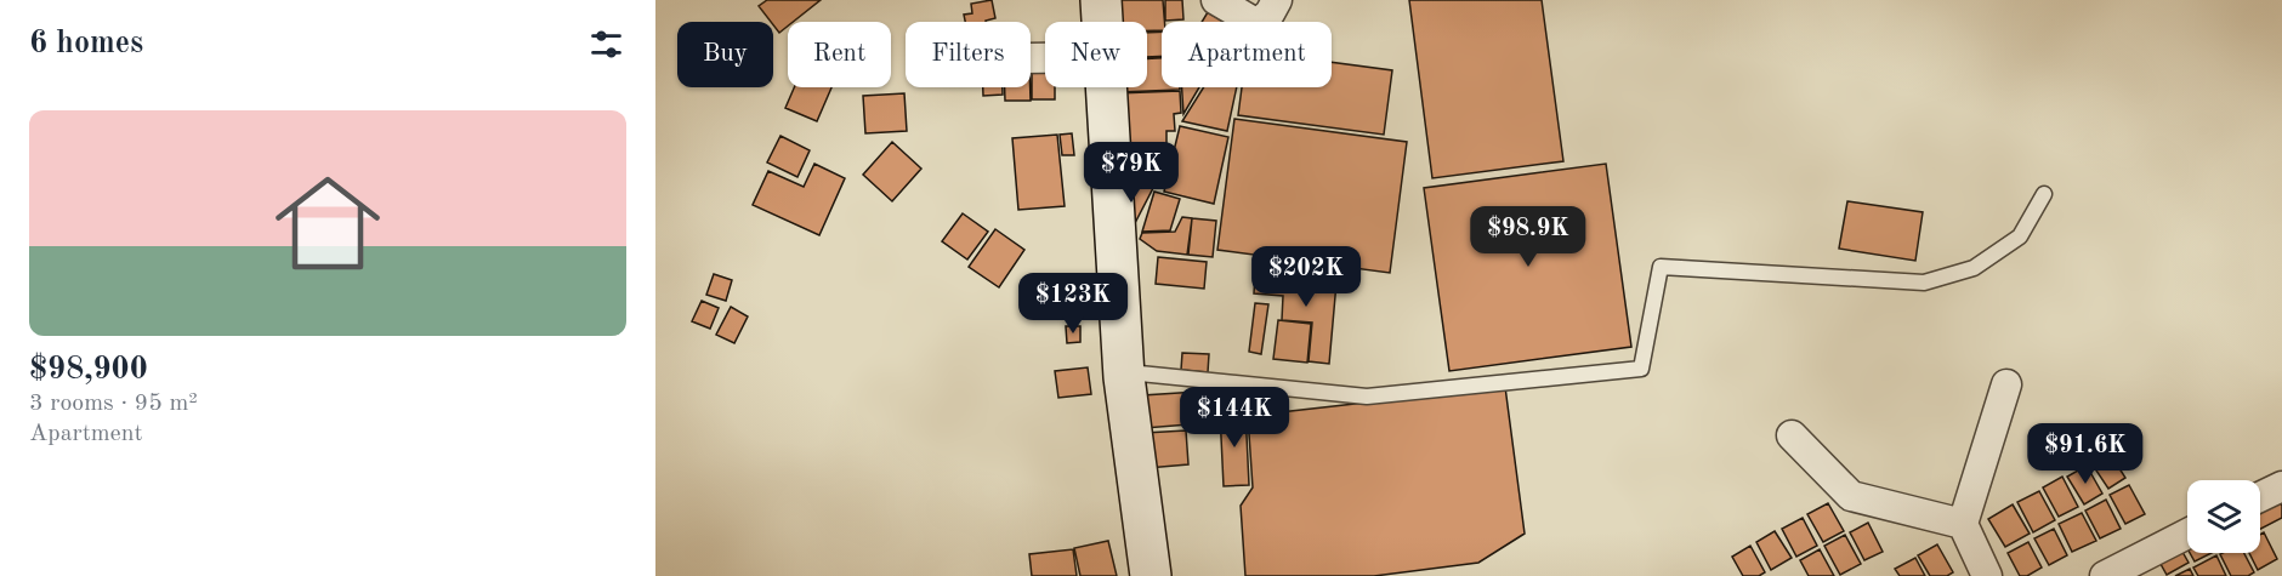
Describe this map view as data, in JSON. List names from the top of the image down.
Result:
{
  "page": {
    "heading": "6 homes",
    "chip": [
      "Buy",
      "Rent",
      "Filters",
      "New",
      "Apartment"
    ],
    "list": [
      {
        "name": "$98,900",
        "note": "3 rooms · 95 m² · Apartment"
      }
    ],
    "price": [
      "$79K",
      "$98.9K",
      "$202K",
      "$123K",
      "$144K",
      "$91.6K"
    ]
  }
}
